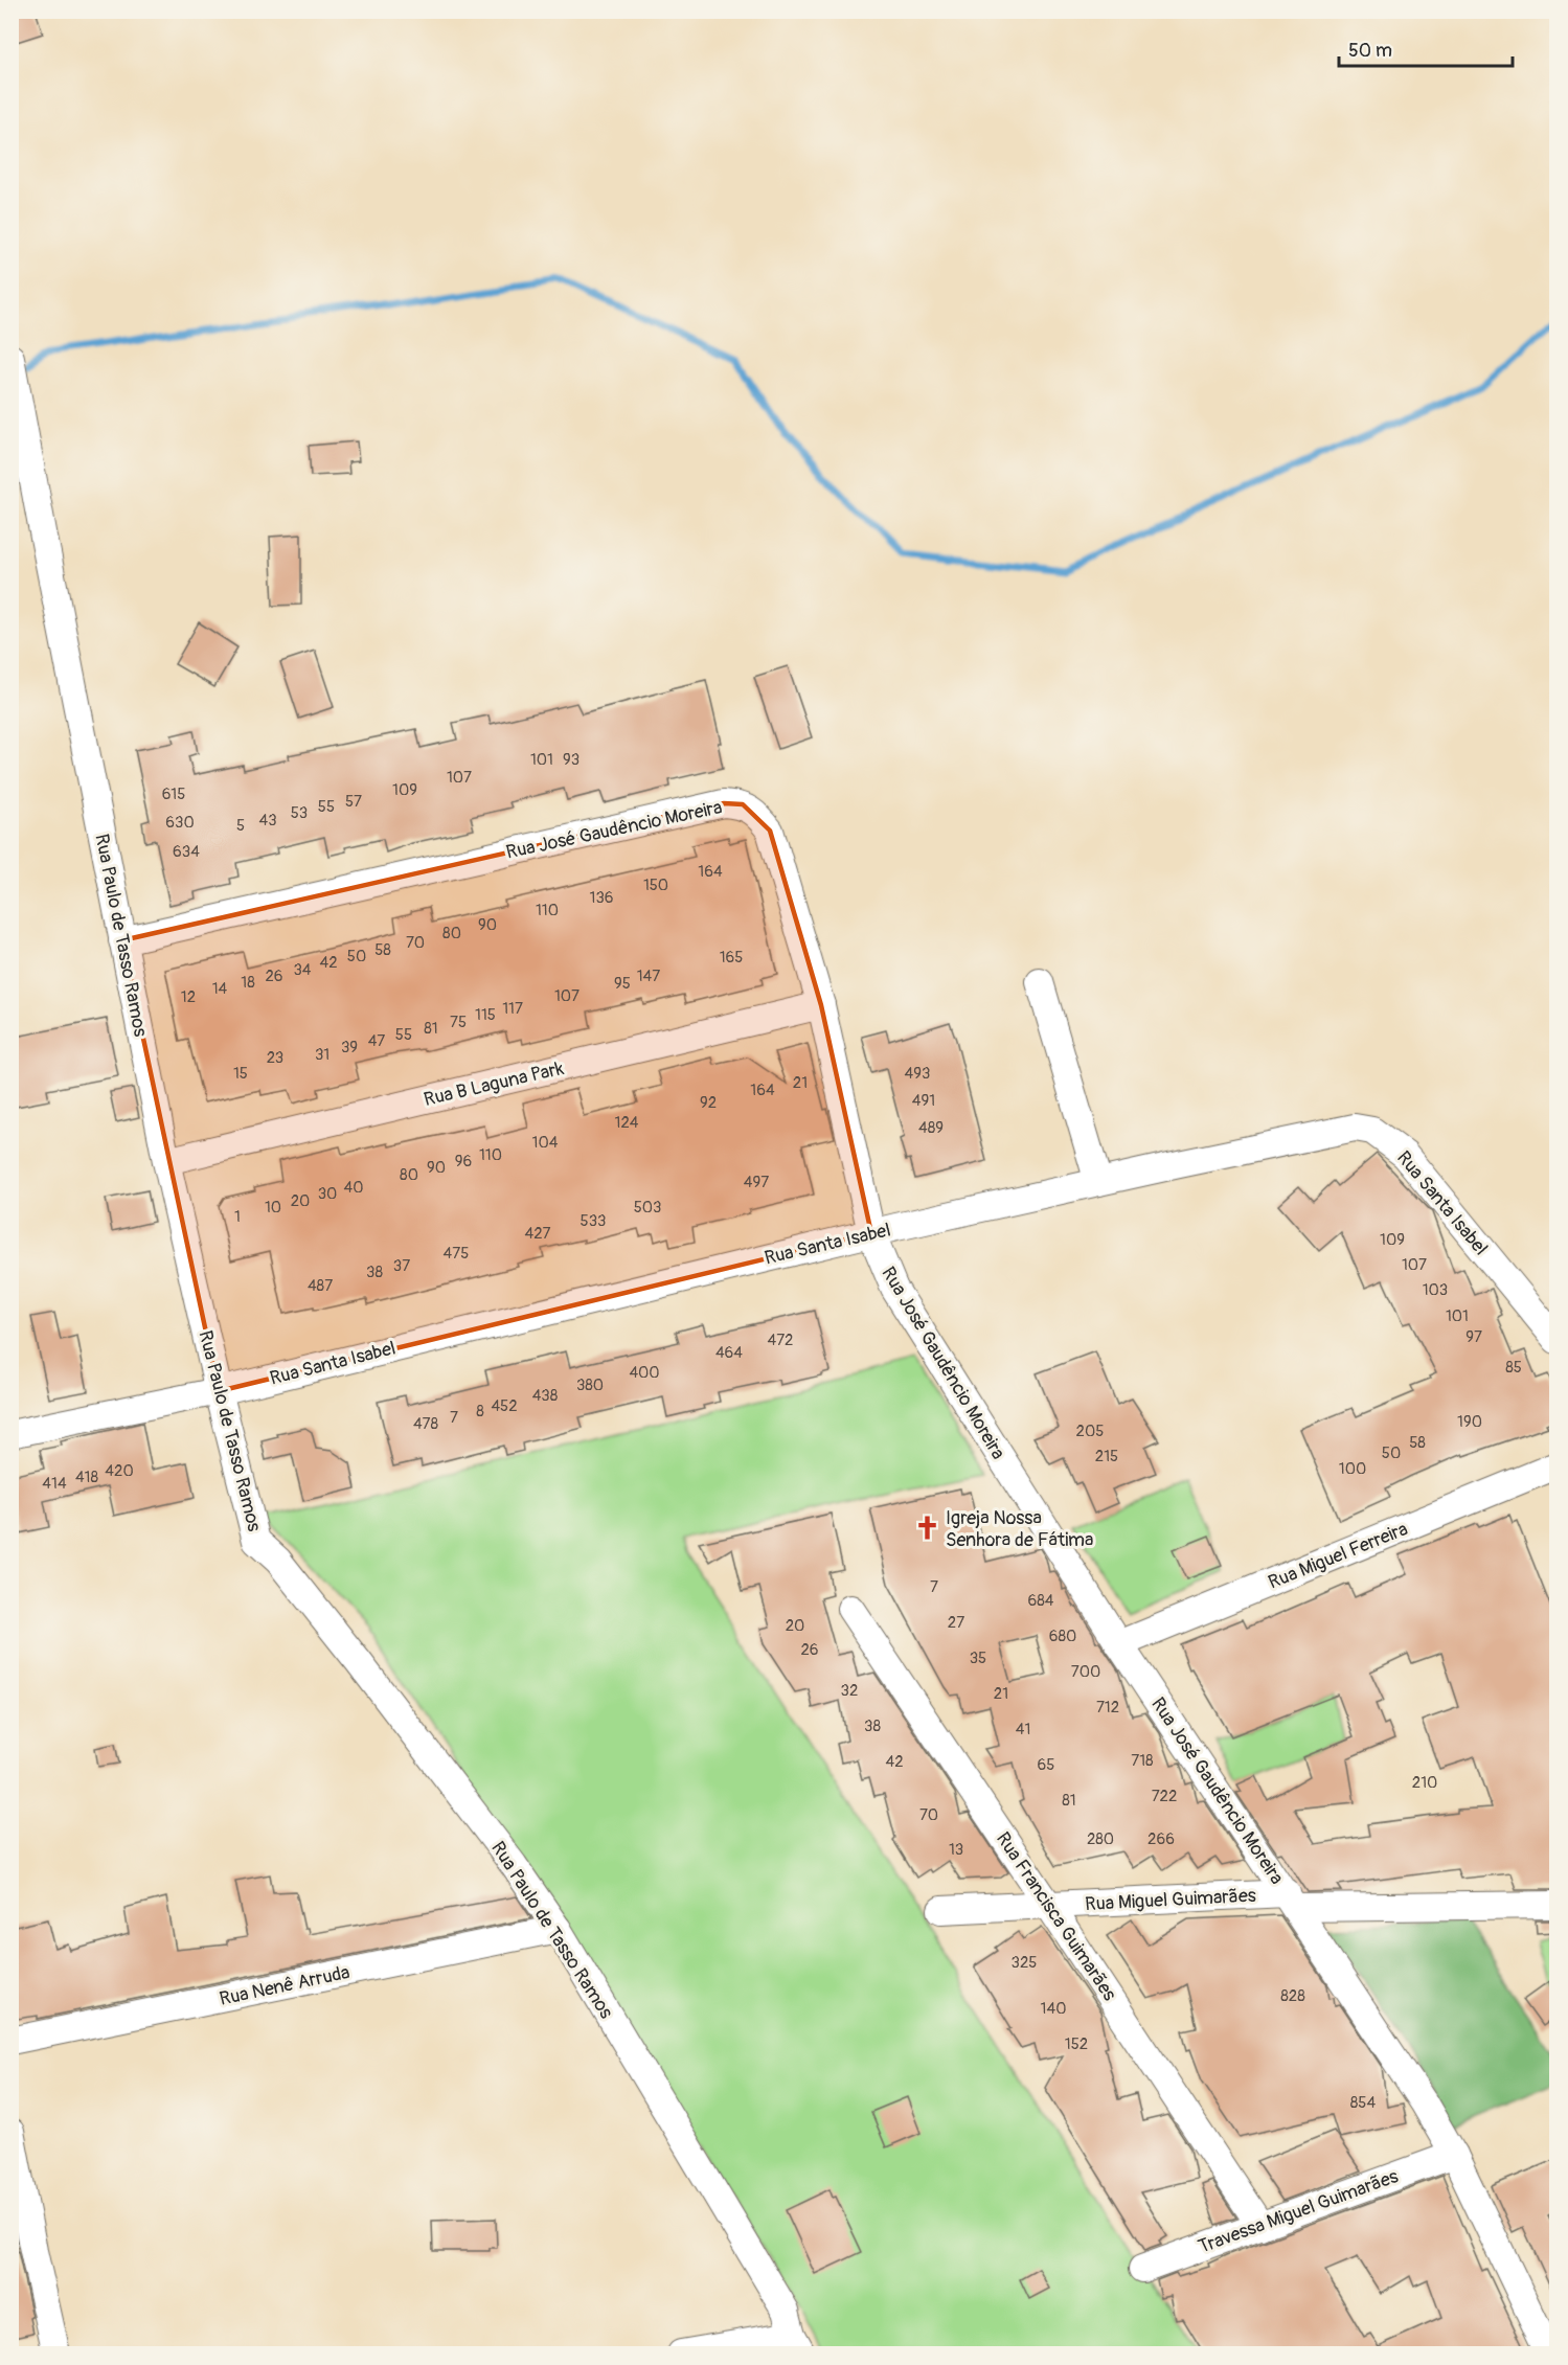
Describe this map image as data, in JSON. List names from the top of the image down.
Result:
{
  "streets": {
    "street": [
      "Rua José Gaudêncio Moreira",
      "Rua Paulo de Tasso Ramos",
      "Rua B Laguna Park",
      "Rua Santa Isabel",
      "Rua Miguel Ferreira",
      "Rua Miguel Guimarães",
      "Rua Francisca Guimarães",
      "Rua Nenê Arruda",
      "Travessa Miguel Guimarães"
    ]
  },
  "crossings": [
    ["Rua José Gaudêncio Moreira", "Rua Paulo de Tasso Ramos"],
    ["Rua José Gaudêncio Moreira", "Rua B Laguna Park"],
    ["Rua José Gaudêncio Moreira", "Rua Santa Isabel"],
    ["Rua José Gaudêncio Moreira", "Rua Miguel Ferreira"],
    ["Rua José Gaudêncio Moreira", "Rua Miguel Guimarães"],
    ["Rua José Gaudêncio Moreira", "Travessa Miguel Guimarães"],
    ["Rua Paulo de Tasso Ramos", "Rua B Laguna Park"],
    ["Rua Paulo de Tasso Ramos", "Rua Santa Isabel"],
    ["Rua Paulo de Tasso Ramos", "Rua Nenê Arruda"],
    ["Rua Miguel Guimarães", "Rua Francisca Guimarães"],
    ["Rua Francisca Guimarães", "Travessa Miguel Guimarães"]
  ],
  "places": {
    "church": ["Igreja Nossa Senhora de Fátima"]
  },
  "house_numbers": [
    "101",
    "93",
    "107",
    "109",
    "615",
    "57",
    "55",
    "53",
    "43",
    "630",
    "5",
    "634",
    "164",
    "150",
    "136",
    "110",
    "90",
    "80",
    "70",
    "58",
    "50",
    "165",
    "42",
    "34",
    "26",
    "147",
    "18",
    "95",
    "14",
    "107",
    "12",
    "117",
    "115",
    "75",
    "81",
    "55",
    "47",
    "39",
    "31",
    "23",
    "15",
    "493",
    "21",
    "164",
    "491",
    "92",
    "124",
    "489",
    "104",
    "110",
    "96",
    "90",
    "80",
    "497",
    "40",
    "30",
    "20",
    "10",
    "503",
    "1",
    "533",
    "427",
    "109",
    "475",
    "107",
    "37",
    "38",
    "487",
    "103",
    "101",
    "97",
    "472",
    "464",
    "85",
    "400",
    "380",
    "438",
    "452",
    "8",
    "7",
    "190",
    "478",
    "205",
    "58",
    "50",
    "215",
    "100",
    "420",
    "418",
    "414",
    "7",
    "684",
    "27",
    "20",
    "680",
    "26",
    "35",
    "700",
    "32",
    "21",
    "712",
    "38",
    "41",
    "718",
    "42",
    "65",
    "210",
    "722",
    "81",
    "70",
    "280",
    "266",
    "13",
    "325",
    "828",
    "140",
    "152",
    "854"
  ],
  "scale_bar": "50 m"
}
